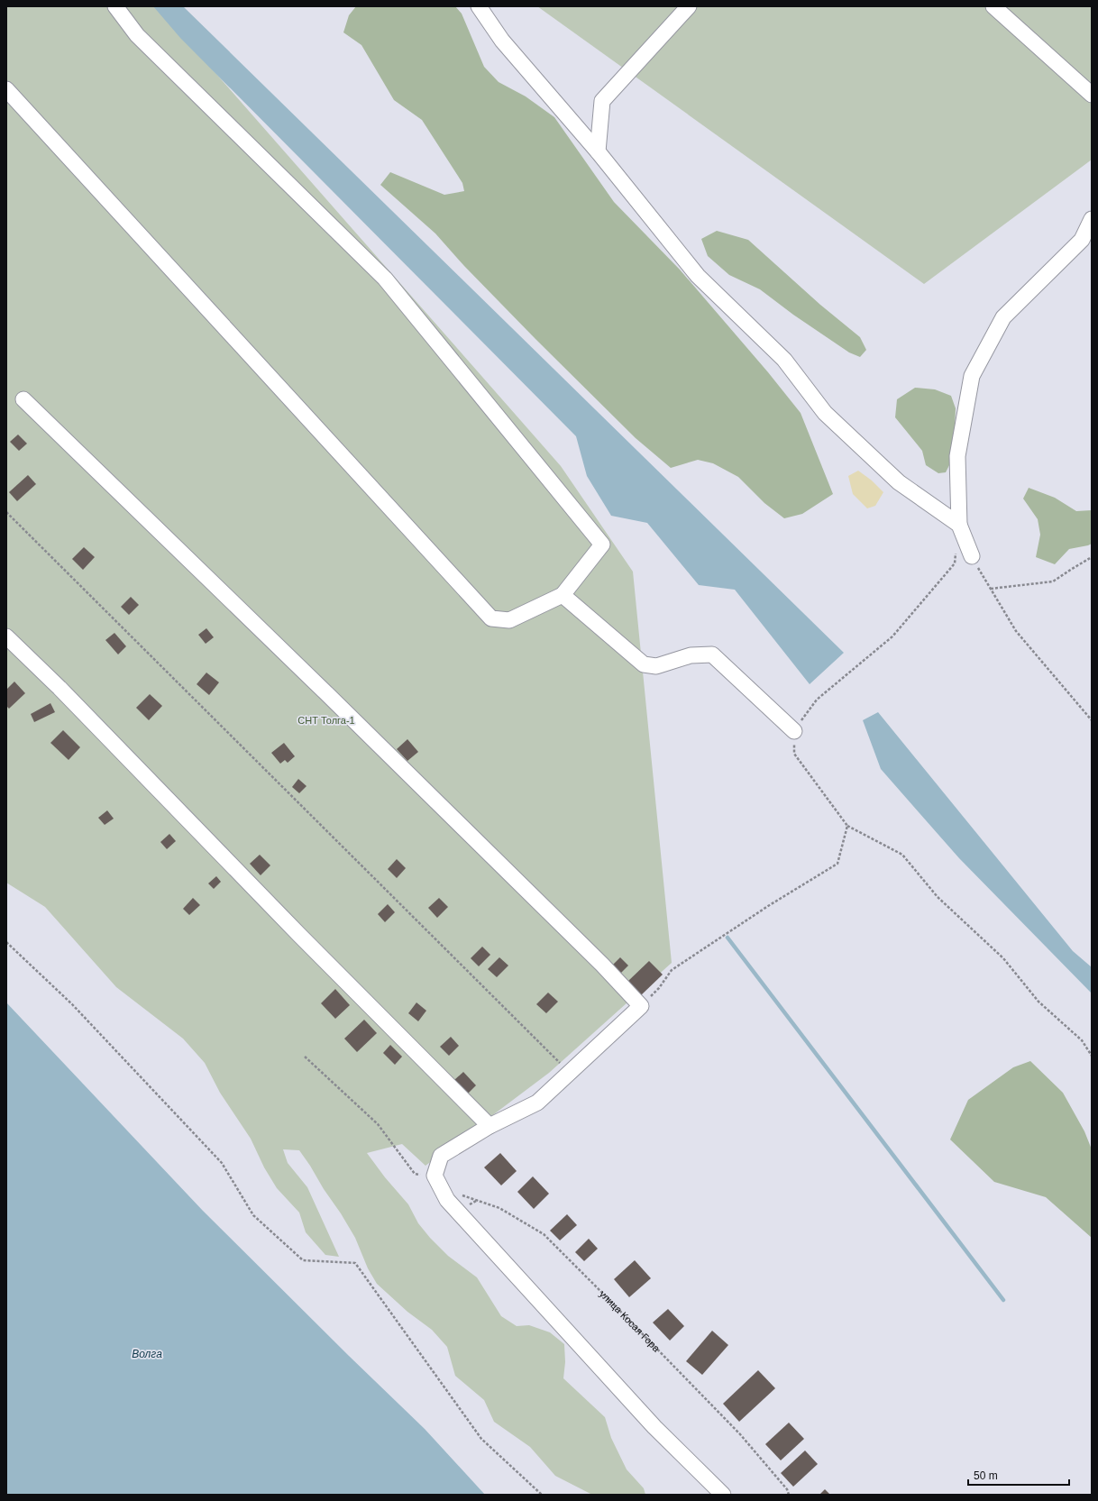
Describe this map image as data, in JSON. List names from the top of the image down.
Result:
{
  "streets": {
    "path": ["улица Косая Гора"]
  },
  "water": ["Волга"],
  "parks": ["СНТ Толга-1"],
  "scale_bar": "50 m"
}
